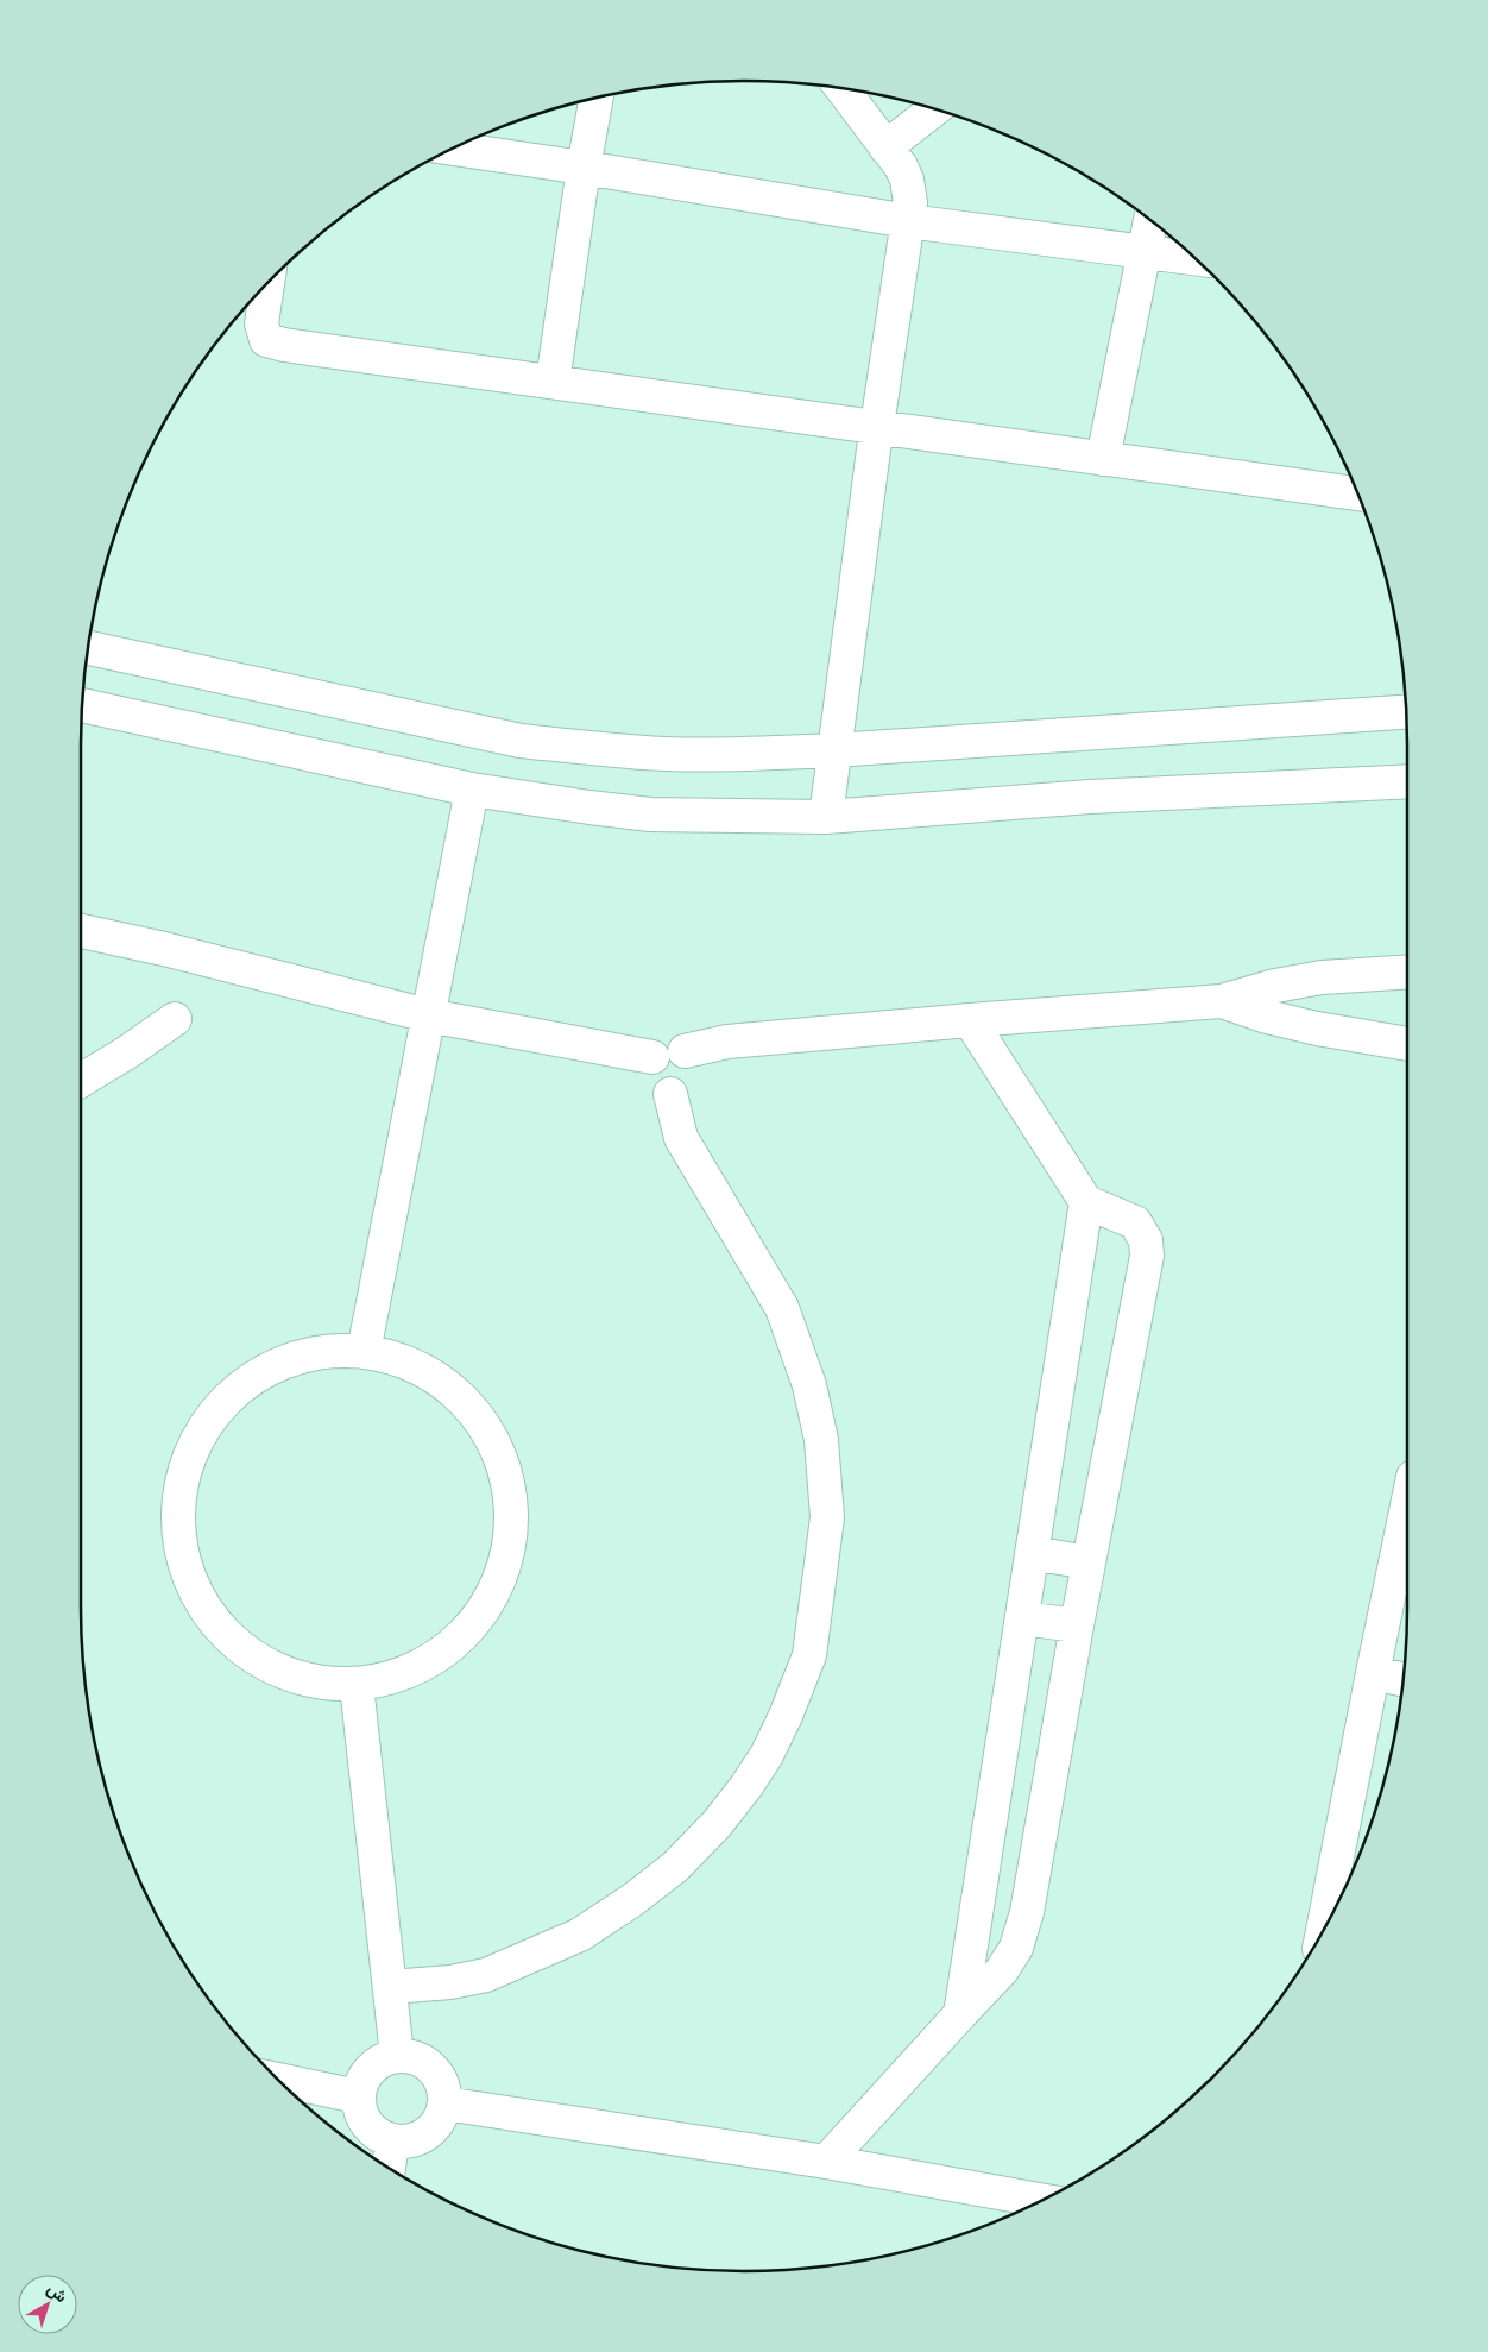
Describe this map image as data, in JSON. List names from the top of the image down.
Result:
{
  "north": "top right"
}
